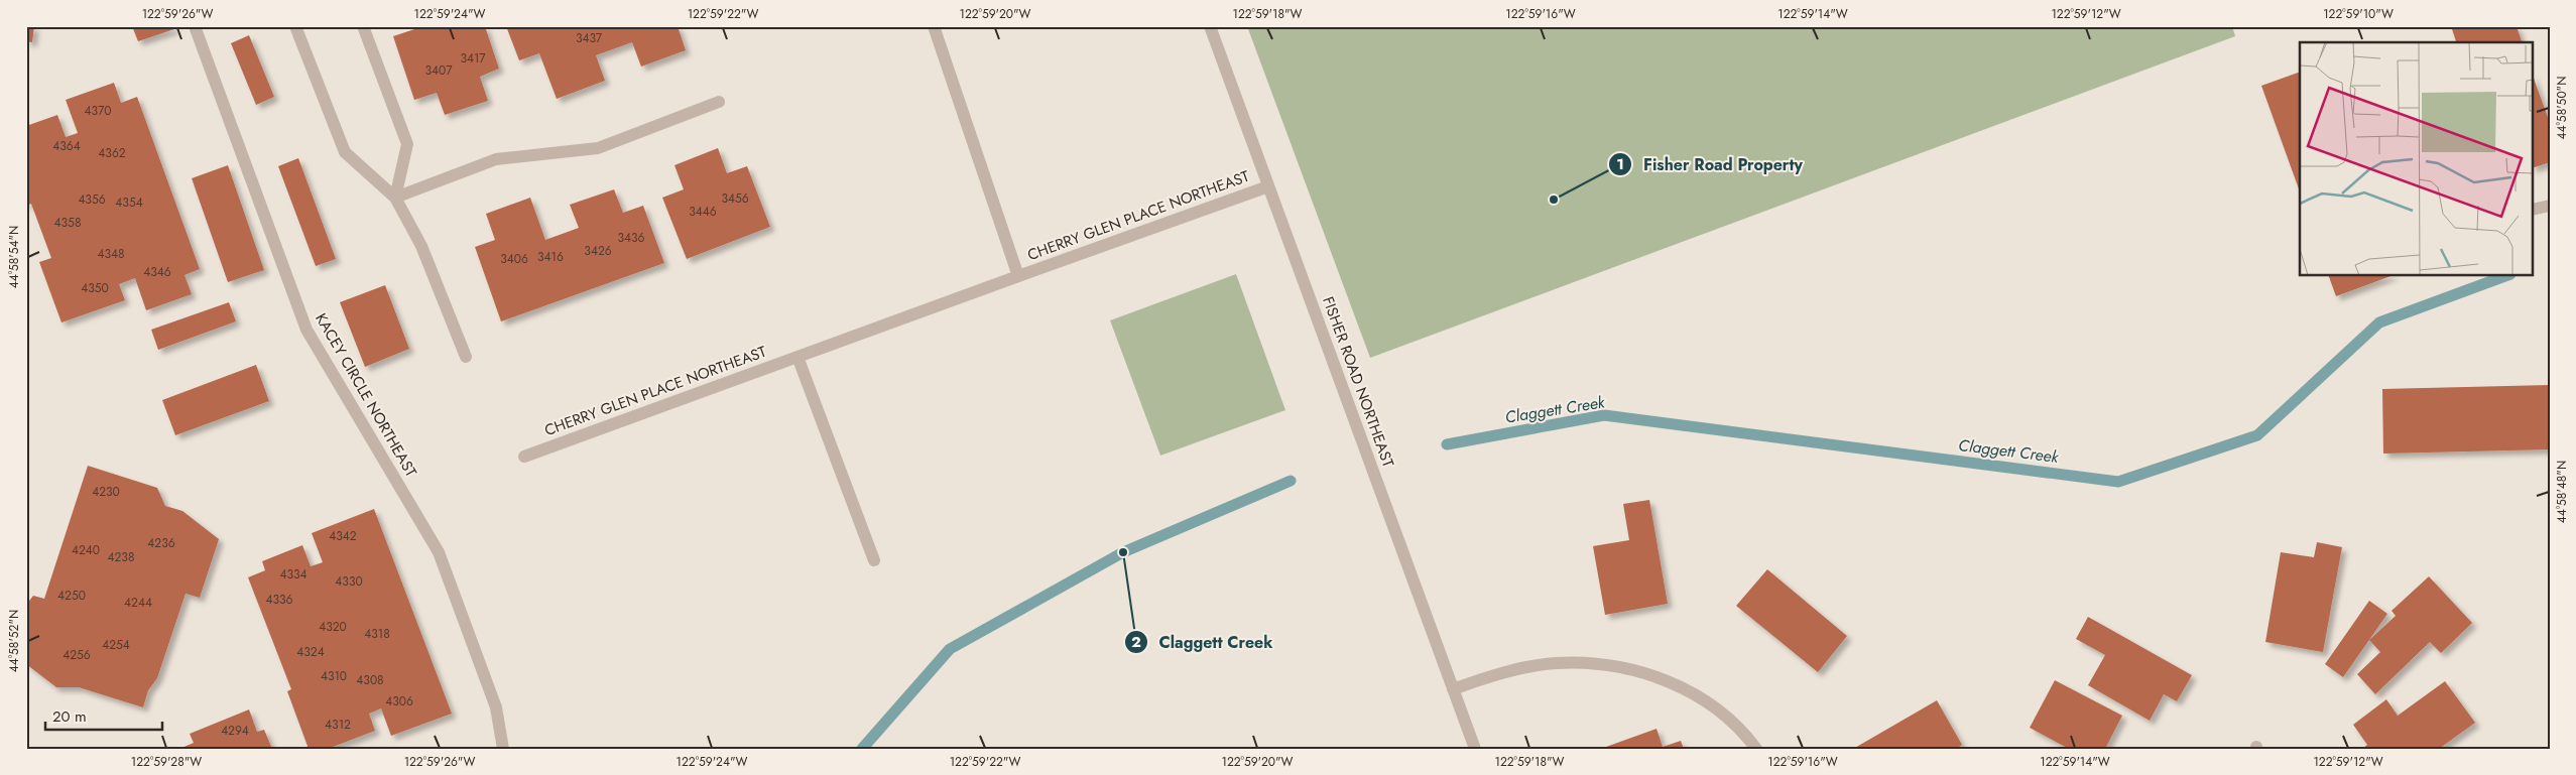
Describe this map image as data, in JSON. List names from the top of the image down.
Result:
{
  "streets": {
    "street": ["CHERRY GLEN PLACE NORTHEAST", "FISHER ROAD NORTHEAST", "KACEY CIRCLE NORTHEAST"]
  },
  "crossings": [
    ["CHERRY GLEN PLACE NORTHEAST", "FISHER ROAD NORTHEAST"]
  ],
  "water": ["Claggett Creek"],
  "places": ["Fisher Road Property", "Claggett Creek"],
  "house_numbers": [
    "3437",
    "3417",
    "3407",
    "4370",
    "4364",
    "4362",
    "3456",
    "4356",
    "4354",
    "3446",
    "4358",
    "3436",
    "3426",
    "4348",
    "3416",
    "3406",
    "4346",
    "4350",
    "4230",
    "4342",
    "4236",
    "4240",
    "4238",
    "4334",
    "4330",
    "4250",
    "4336",
    "4244",
    "4320",
    "4318",
    "4254",
    "4324",
    "4256",
    "4310",
    "4308",
    "4306",
    "4312",
    "4294"
  ],
  "scale_bar": "20 m",
  "coordinates": [
    "122°59'26\"W",
    "122°59'24\"W",
    "122°59'22\"W",
    "122°59'20\"W",
    "122°59'18\"W",
    "122°59'16\"W",
    "122°59'14\"W",
    "122°59'12\"W",
    "122°59'10\"W",
    "44°58'50\"N",
    "44°58'54\"N",
    "44°58'48\"N",
    "44°58'52\"N",
    "122°59'28\"W"
  ]
}
